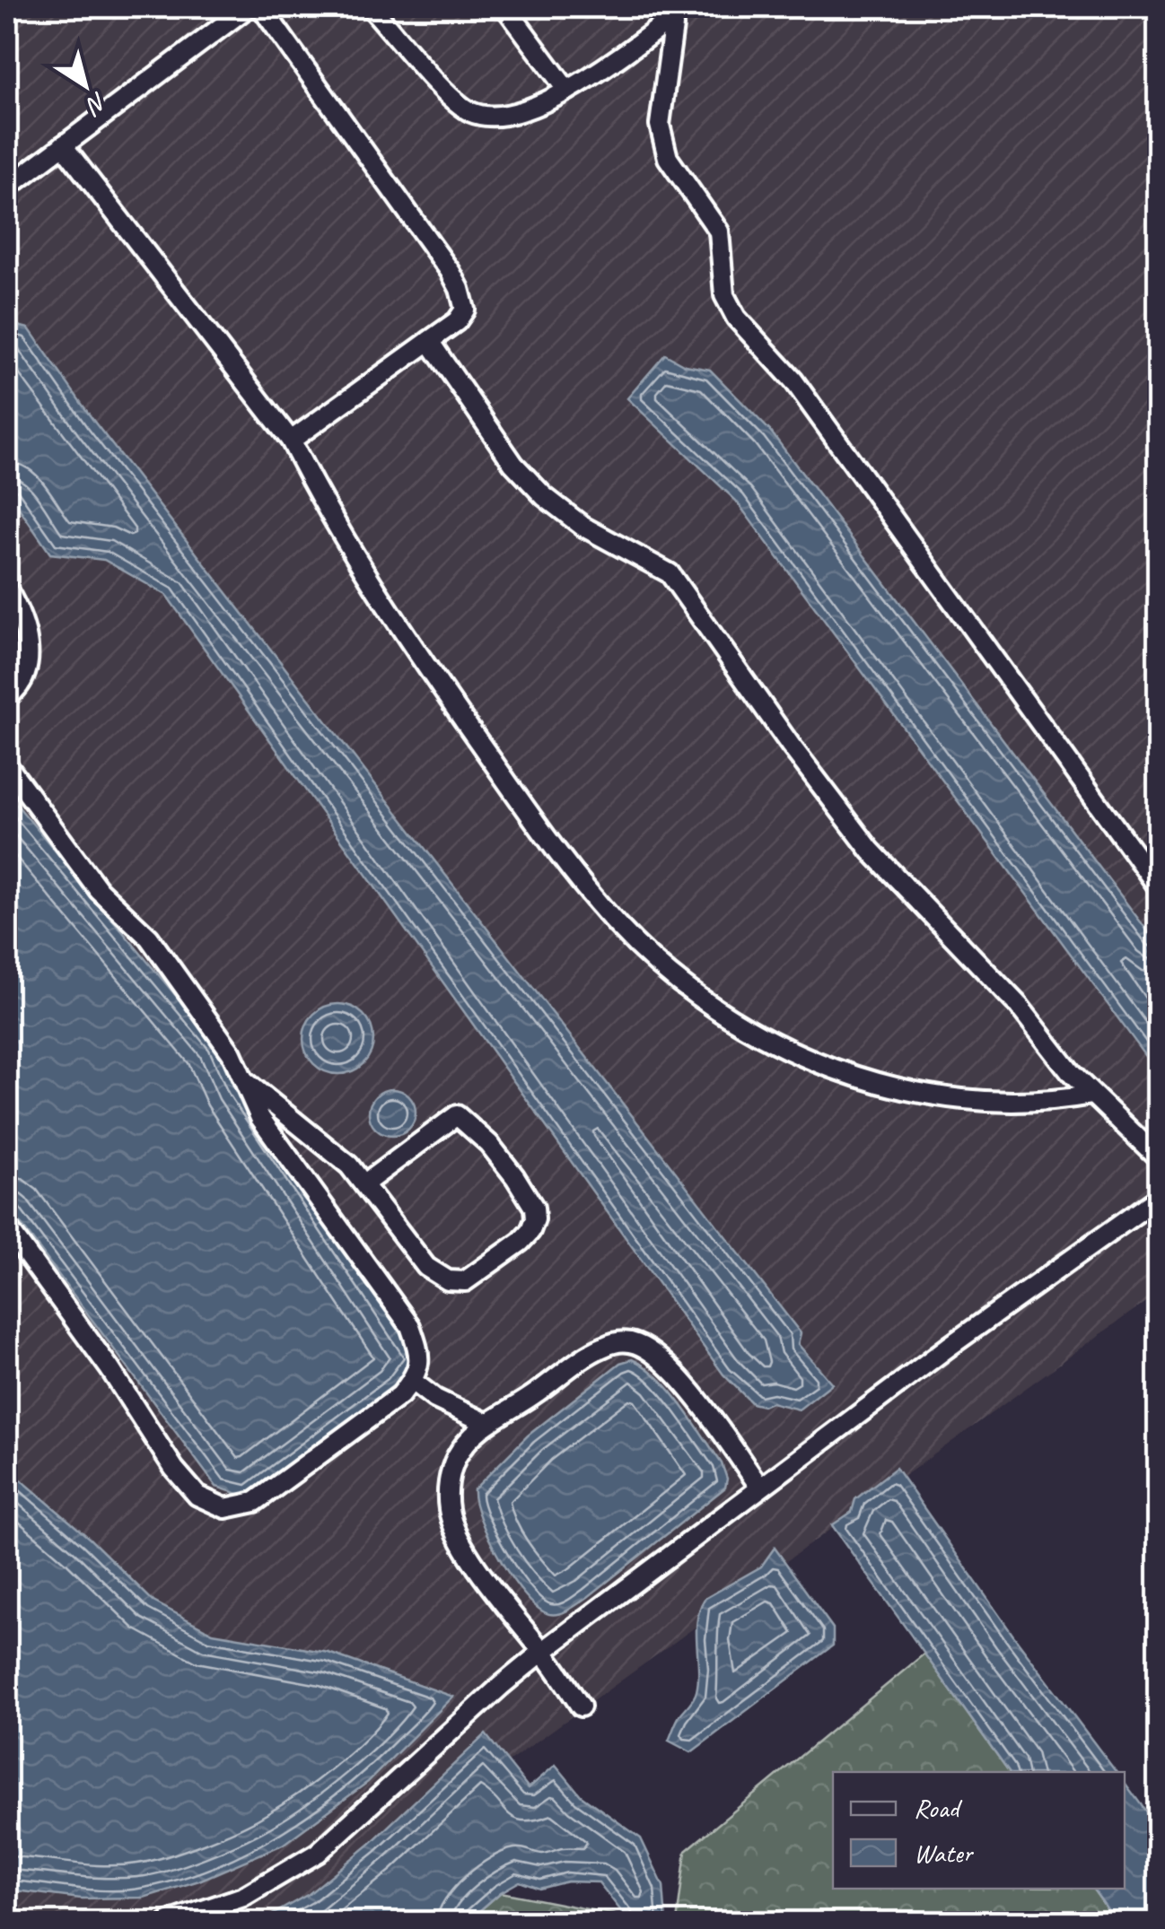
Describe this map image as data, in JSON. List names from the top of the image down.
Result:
{
  "legend": ["Road", "Water"],
  "north": "bottom right"
}
